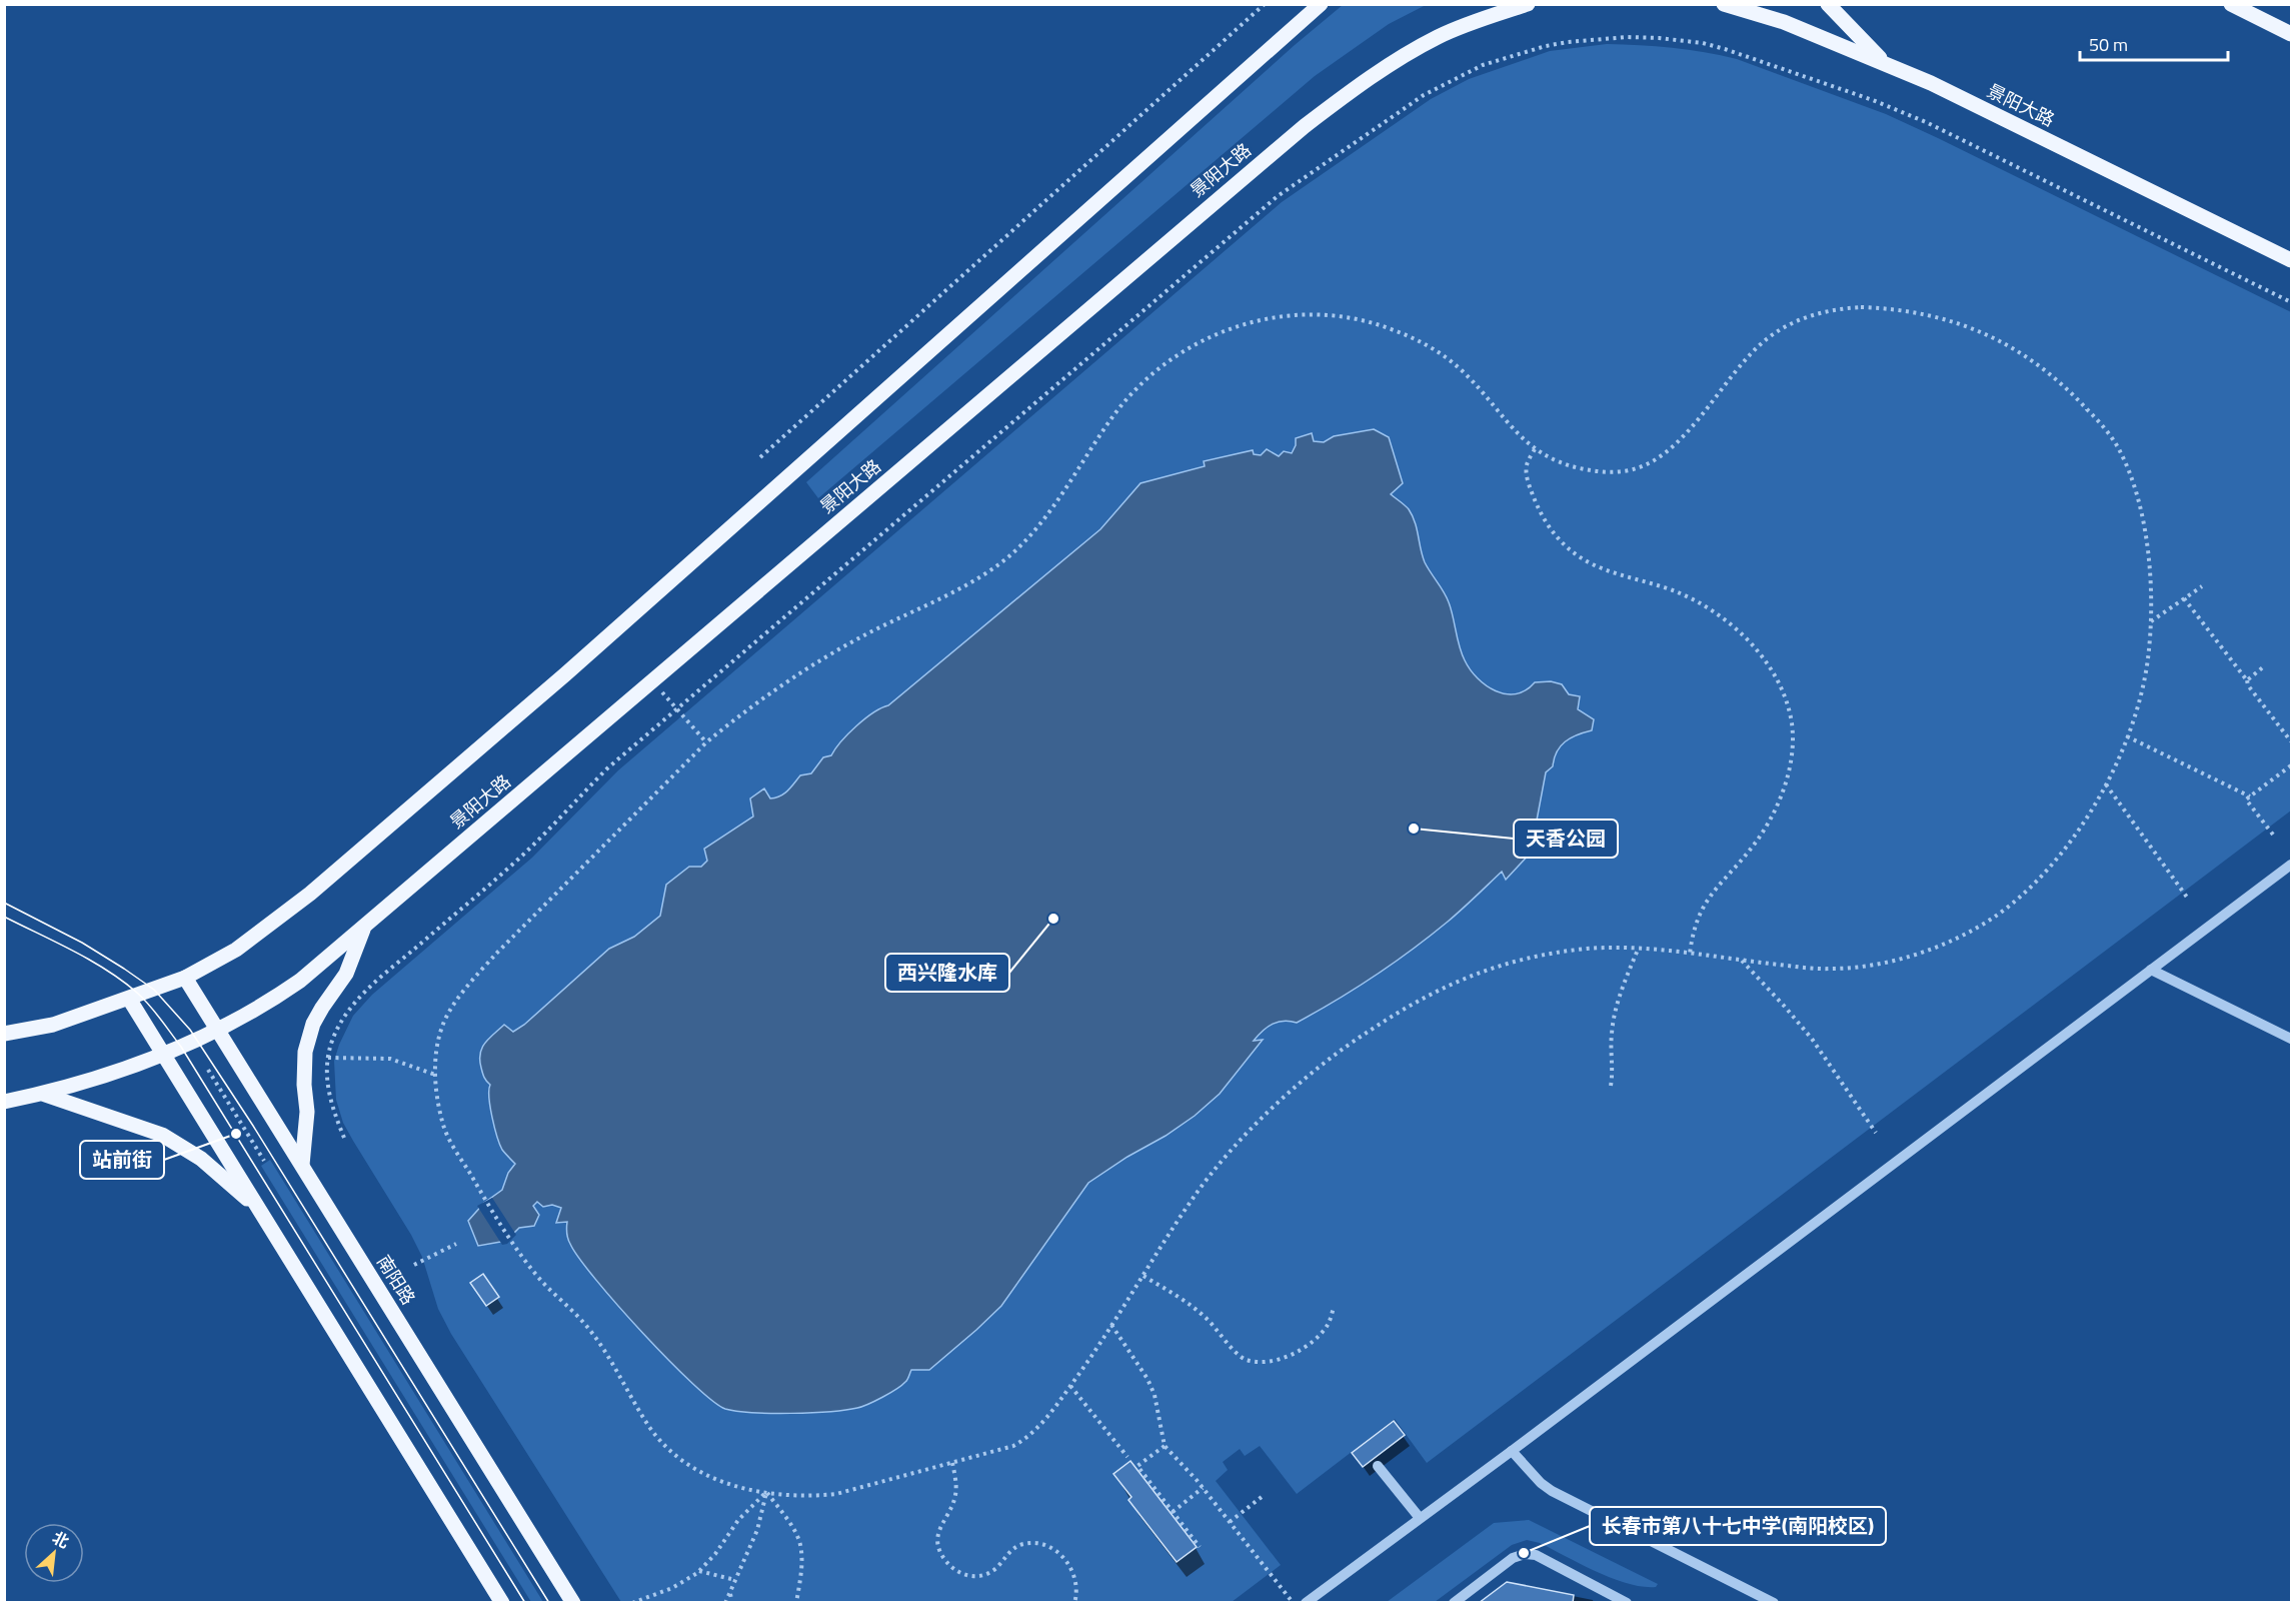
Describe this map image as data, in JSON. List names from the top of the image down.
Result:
{
  "streets": {
    "main road": ["景阳大路", "南阳路"]
  },
  "crossings": [
    ["景阳大路", "南阳路"]
  ],
  "places": [
    "天香公园",
    "西兴隆水库",
    "站前街",
    "长春市第八十七中学(南阳校区)"
  ],
  "scale_bar": "50 m",
  "north": "top right"
}
